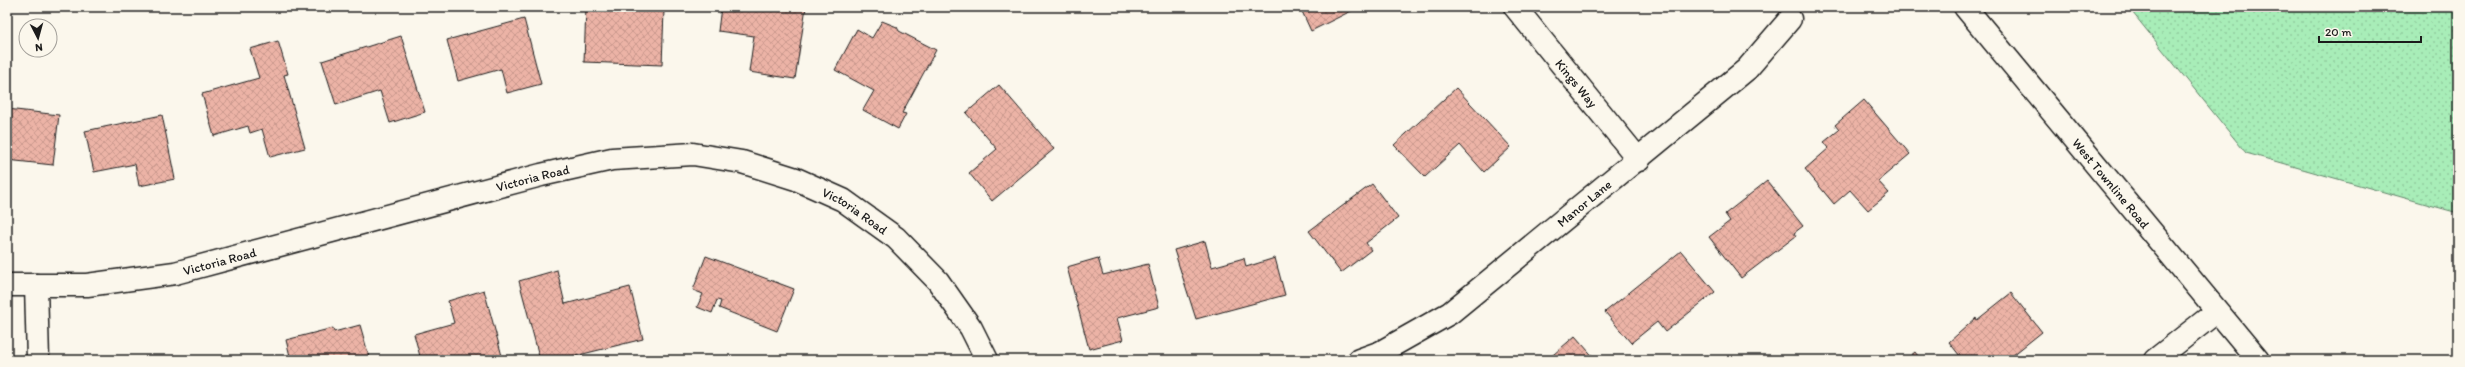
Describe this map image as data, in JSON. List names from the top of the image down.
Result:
{
  "streets": {
    "street": [
      "Kings Way",
      "Victoria Road",
      "West Townline Road",
      "Manor Lane"
    ]
  },
  "crossings": [
    ["Kings Way", "Manor Lane"]
  ],
  "scale_bar": "20 m",
  "north": "bottom"
}
